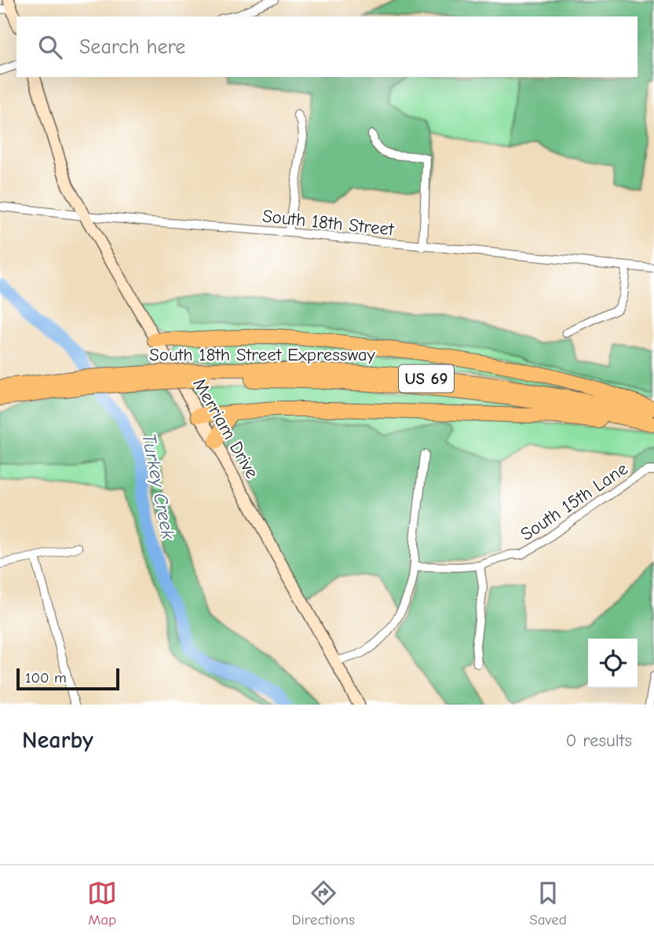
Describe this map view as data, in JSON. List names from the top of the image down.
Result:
{
  "streets": {
    "highway": ["South 18th Street Expressway", "US 69"],
    "main road": ["Merriam Drive"],
    "street": ["South 18th Street", "South 15th Lane"]
  },
  "crossings": [
    ["South 18th Street", "Merriam Drive"]
  ],
  "water": ["Turkey Creek"],
  "scale_bar": "100 m",
  "page": {
    "search": "Search here",
    "scale": "100 m",
    "heading": ["Nearby", "0 results"],
    "nav": ["Map", "Directions", "Saved"]
  }
}
